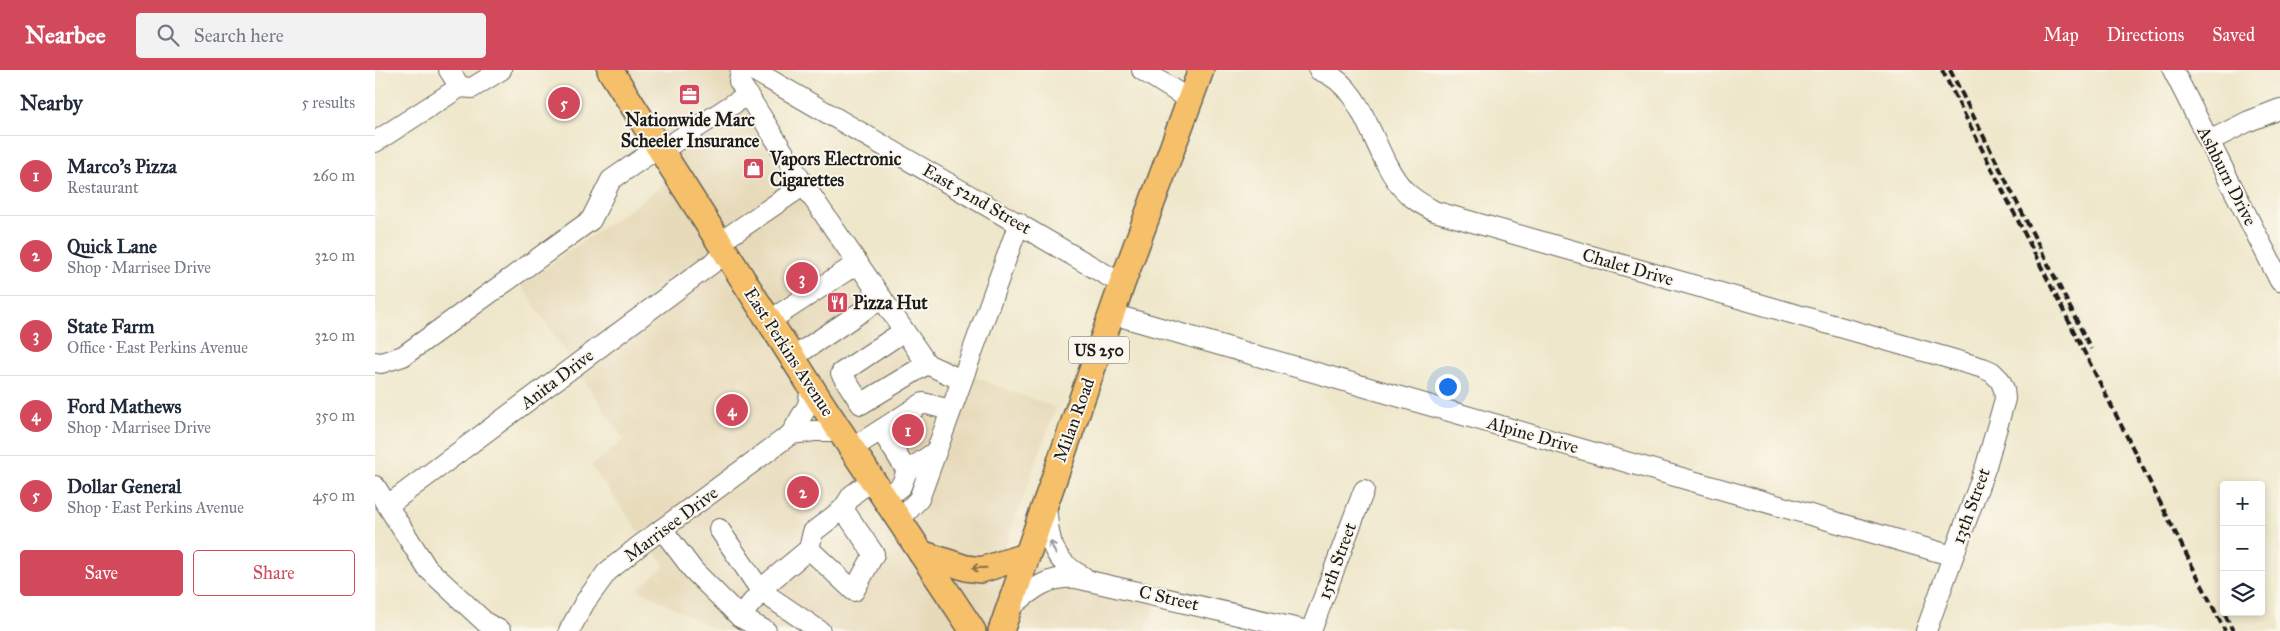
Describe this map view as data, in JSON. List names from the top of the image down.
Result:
{
  "streets": {
    "main road": ["US 250", "East Perkins Avenue", "Milan Road"],
    "street": [
      "Ashburn Drive",
      "East 52nd Street",
      "Chalet Drive",
      "Anita Drive",
      "Alpine Drive",
      "13th Street",
      "Marrisee Drive",
      "15th Street",
      "C Street"
    ]
  },
  "crossings": [
    ["East 52nd Street", "Milan Road"],
    ["Chalet Drive", "13th Street"],
    ["East Perkins Avenue", "Anita Drive"],
    ["East Perkins Avenue", "Marrisee Drive"],
    ["Milan Road", "Alpine Drive"],
    ["Milan Road", "C Street"],
    ["Alpine Drive", "13th Street"],
    ["15th Street", "C Street"]
  ],
  "places": {
    "office": ["Nationwide Marc Scheeler Insurance"],
    "shop": ["Vapors Electronic Cigarettes"],
    "restaurant": ["Pizza Hut"]
  },
  "page": {
    "header": "Nearbee",
    "search": "Search here",
    "nav": ["Map", "Directions", "Saved"],
    "heading": ["Nearby", "5 results"],
    "pins": [
      "5",
      "3",
      "4",
      "1",
      "2"
    ],
    "list": [
      {
        "mark": "1",
        "name": "Marco's Pizza",
        "note": "Restaurant",
        "value": "260 m"
      },
      {
        "mark": "2",
        "name": "Quick Lane",
        "note": "Shop · Marrisee Drive",
        "value": "320 m"
      },
      {
        "mark": "3",
        "name": "State Farm",
        "note": "Office · East Perkins Avenue",
        "value": "320 m"
      },
      {
        "mark": "4",
        "name": "Ford Mathews",
        "note": "Shop · Marrisee Drive",
        "value": "350 m"
      },
      {
        "mark": "5",
        "name": "Dollar General",
        "note": "Shop · East Perkins Avenue",
        "value": "450 m"
      }
    ],
    "map_buttons": ["+", "−"],
    "buttons": ["Save", "Share"]
  }
}
